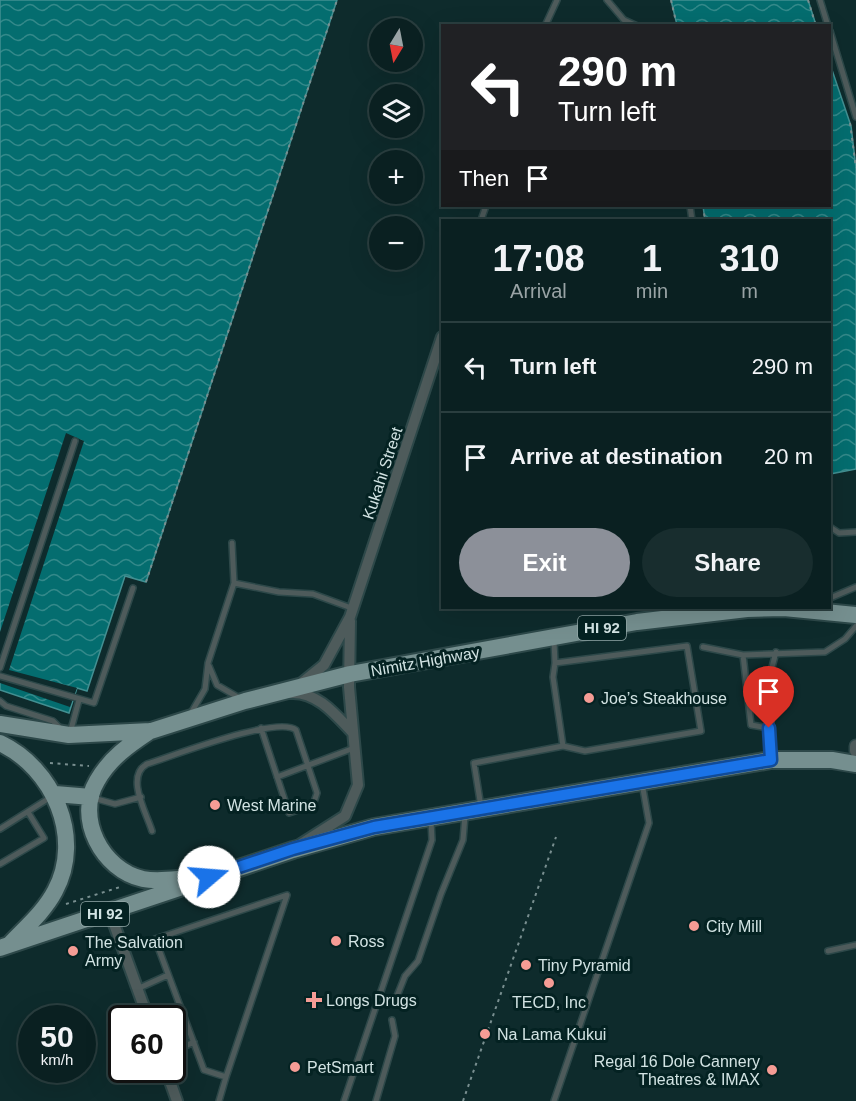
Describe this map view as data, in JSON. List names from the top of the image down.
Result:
{
  "streets": {
    "main road": ["HI 92", "Nimitz Highway"],
    "street": ["Kukahi Street"]
  },
  "crossings": [
    ["Kukahi Street", "HI 92"],
    ["Kukahi Street", "Nimitz Highway"]
  ],
  "places": {
    "other": [
      "Joe’s Steakhouse",
      "West Marine",
      "City Mill",
      "Ross",
      "The Salvation Army",
      "Tiny Pyramid",
      "TECD, Inc",
      "Na Lama Kukui",
      "PetSmart",
      "Regal 16 Dole Cannery Theatres & IMAX"
    ],
    "health": ["Longs Drugs"]
  },
  "north": "bottom",
  "page": {
    "map_buttons": ["+", "−"],
    "turn": ["290 m", "Turn left"],
    "then": "Then",
    "eta": [
      "17:08",
      "Arrival",
      "1",
      "min",
      "310",
      "m"
    ],
    "list": [
      {
        "name": "Turn left",
        "value": "290 m"
      },
      {
        "name": "Arrive at destination",
        "value": "20 m"
      }
    ],
    "buttons": ["Exit", "Share"],
    "speed": "50 km/h",
    "limit": "60"
  }
}
